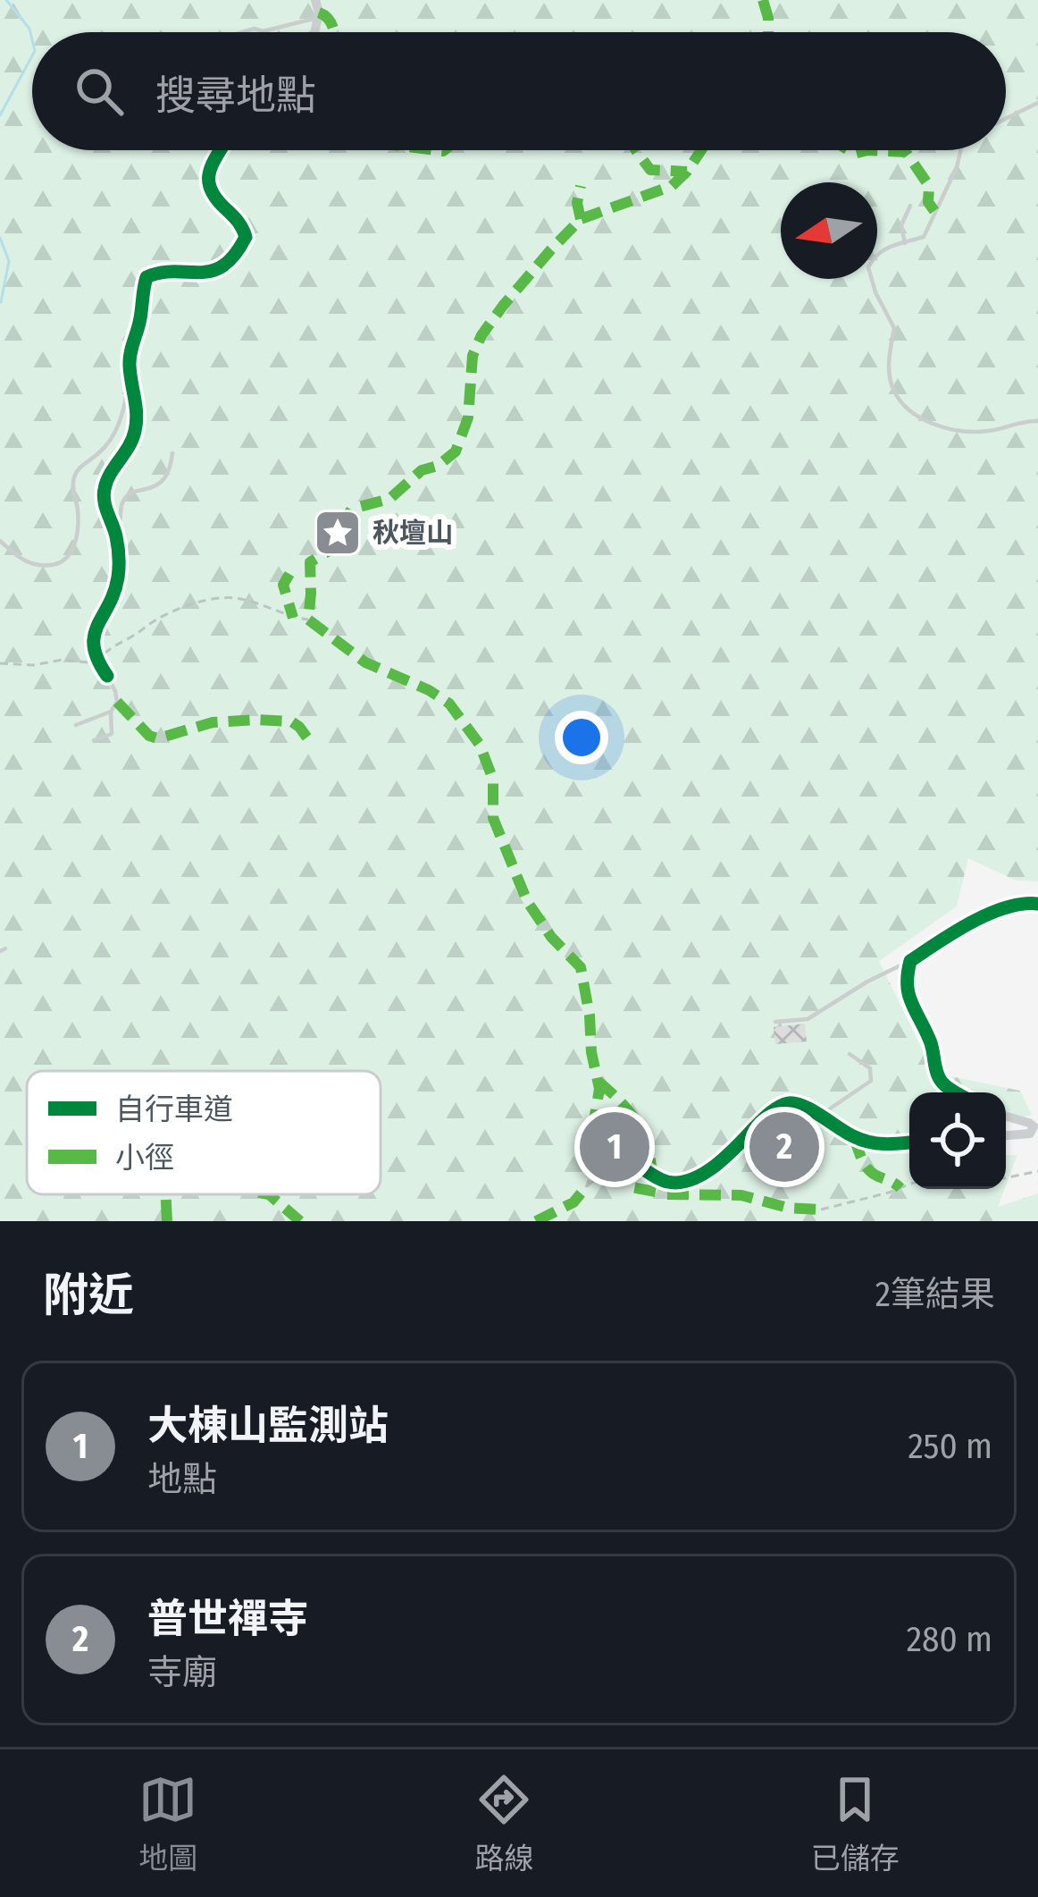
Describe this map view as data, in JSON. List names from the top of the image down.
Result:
{
  "places": {
    "place": ["秋壇山"]
  },
  "legend": ["自行車道", "小徑"],
  "north": "left",
  "page": {
    "search": "搜尋地點",
    "pins": ["1", "2"],
    "heading": ["附近", "2筆結果"],
    "list": [
      {
        "mark": "1",
        "name": "大棟山監測站",
        "note": "地點",
        "value": "250 m"
      },
      {
        "mark": "2",
        "name": "普世禪寺",
        "note": "寺廟",
        "value": "280 m"
      }
    ],
    "nav": ["地圖", "路線", "已儲存"]
  }
}
